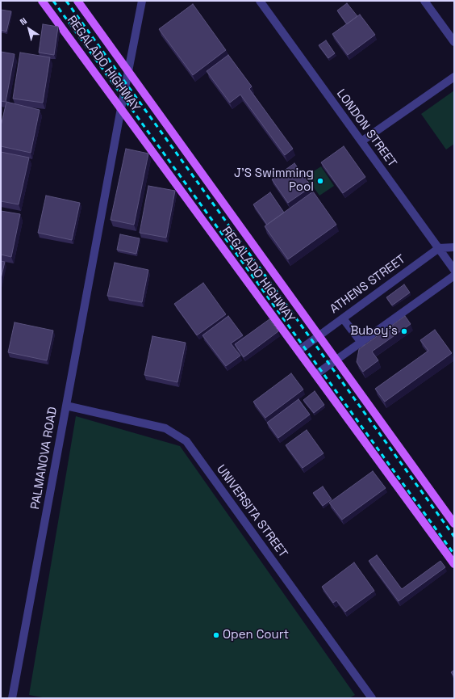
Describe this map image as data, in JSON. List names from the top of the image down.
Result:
{
  "streets": {
    "main road": ["REGALADO HIGHWAY"],
    "street": [
      "LONDON STREET",
      "ATHENS STREET",
      "PALMANOVA ROAD",
      "UNIVERSITA STREET"
    ]
  },
  "crossings": [
    ["REGALADO HIGHWAY", "ATHENS STREET"],
    ["REGALADO HIGHWAY", "PALMANOVA ROAD"],
    ["LONDON STREET", "ATHENS STREET"],
    ["PALMANOVA ROAD", "UNIVERSITA STREET"]
  ],
  "places": ["J'S Swimming Pool", "Buboy's", "Open Court"],
  "north": "top left"
}
